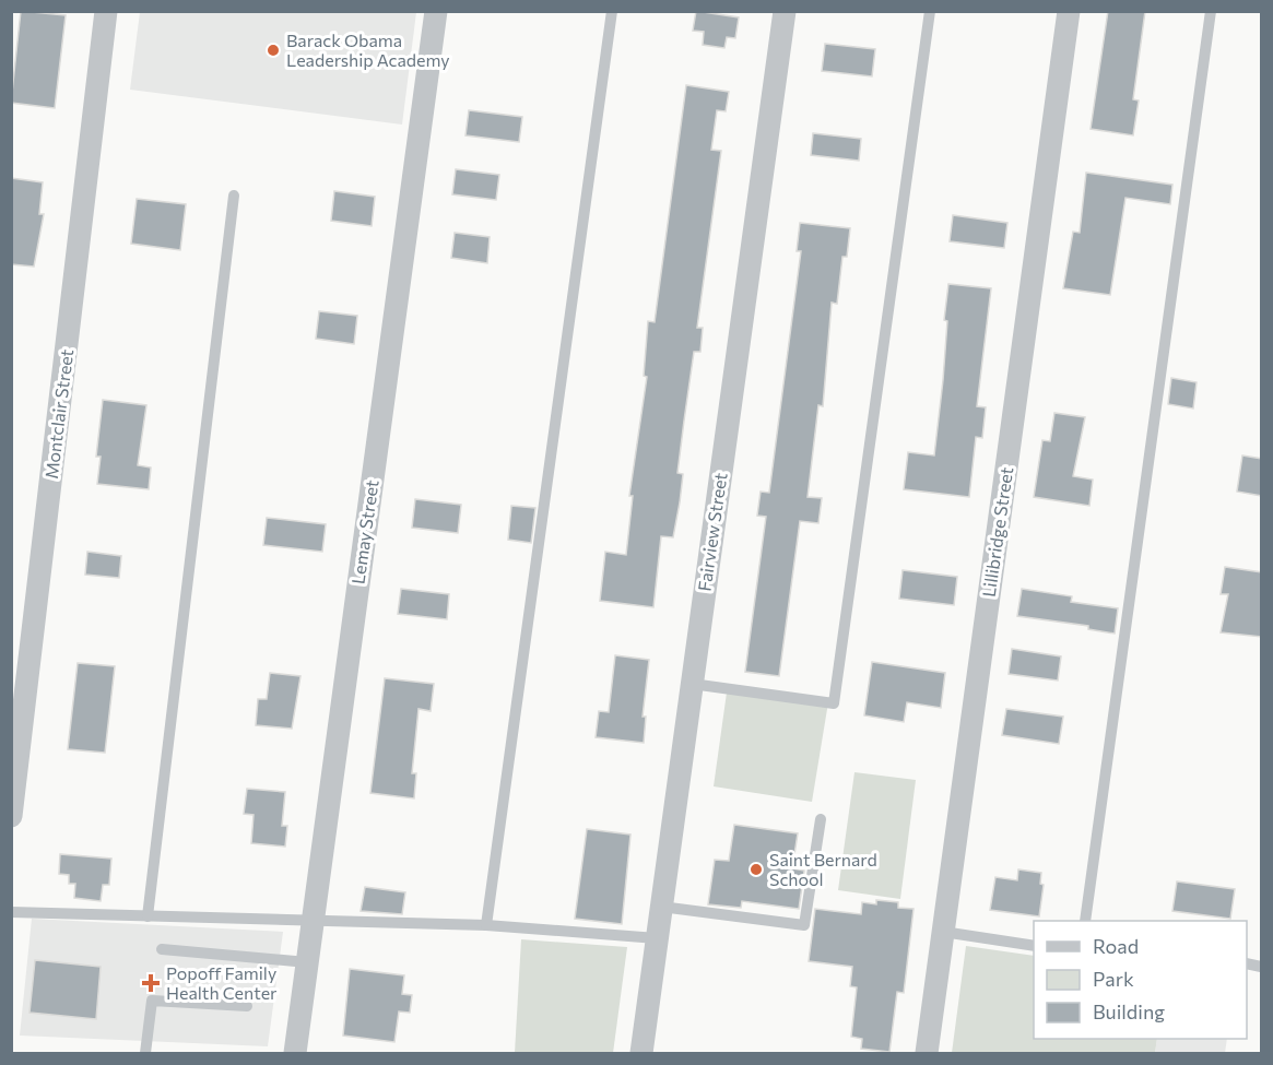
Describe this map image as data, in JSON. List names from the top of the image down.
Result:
{
  "streets": {
    "street": [
      "Montclair Street",
      "Lemay Street",
      "Fairview Street",
      "Lillibridge Street"
    ]
  },
  "places": {
    "other": ["Barack Obama Leadership Academy", "Saint Bernard School"],
    "health": ["Popoff Family Health Center"]
  },
  "legend": ["Road", "Park", "Building"]
}
